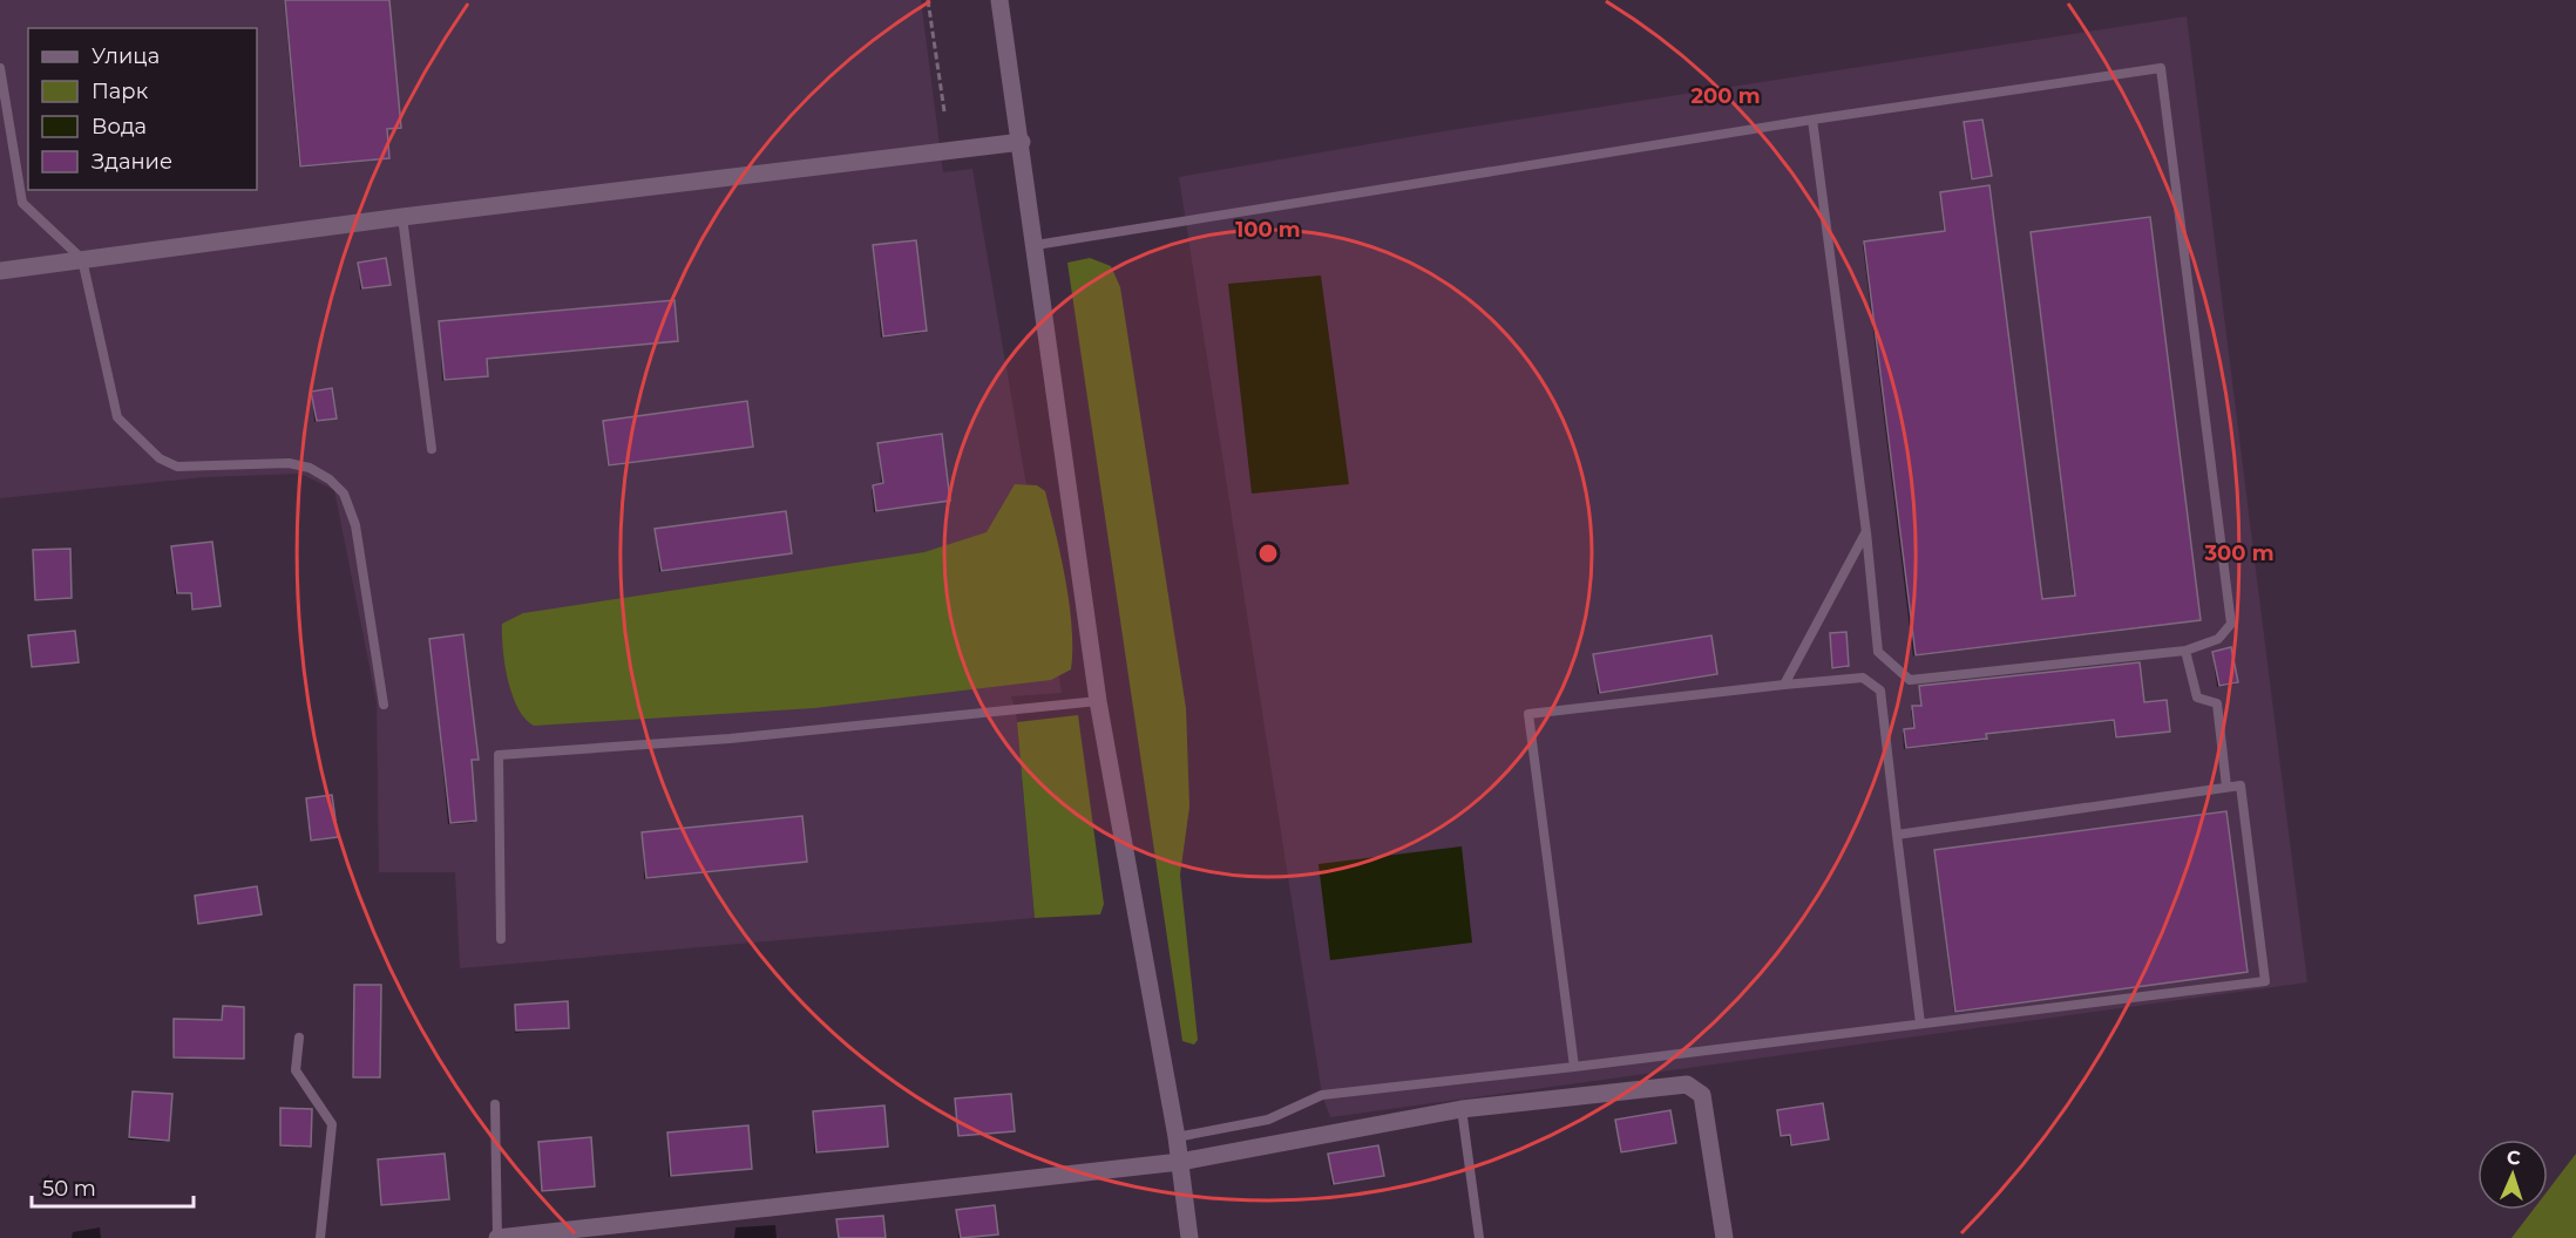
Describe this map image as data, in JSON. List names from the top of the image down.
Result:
{
  "legend": [
    "Улица",
    "Парк",
    "Вода",
    "Здание"
  ],
  "scale_bar": "50 m",
  "north": "top",
  "rings": ["200 m", "100 m", "300 m"]
}
